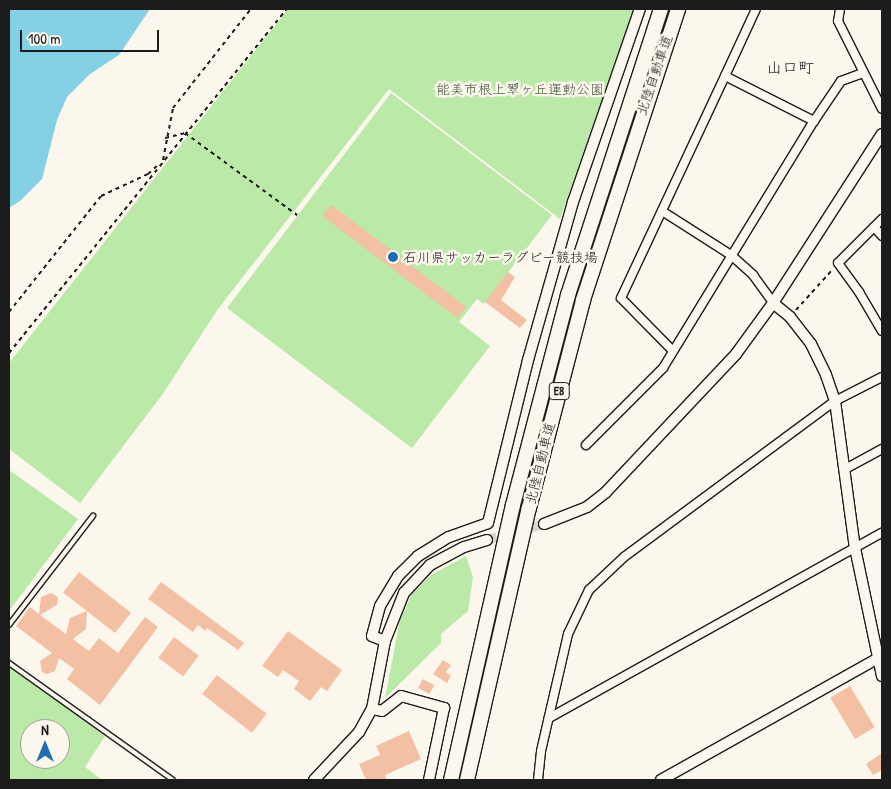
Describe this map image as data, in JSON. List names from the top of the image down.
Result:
{
  "streets": {
    "highway": ["北陸自動車道", "E8"]
  },
  "districts": ["山口町"],
  "parks": ["能美市根上翠ヶ丘運動公園"],
  "places": ["石川県サッカーラグビー競技場"],
  "scale_bar": "100 m",
  "north": "top"
}
